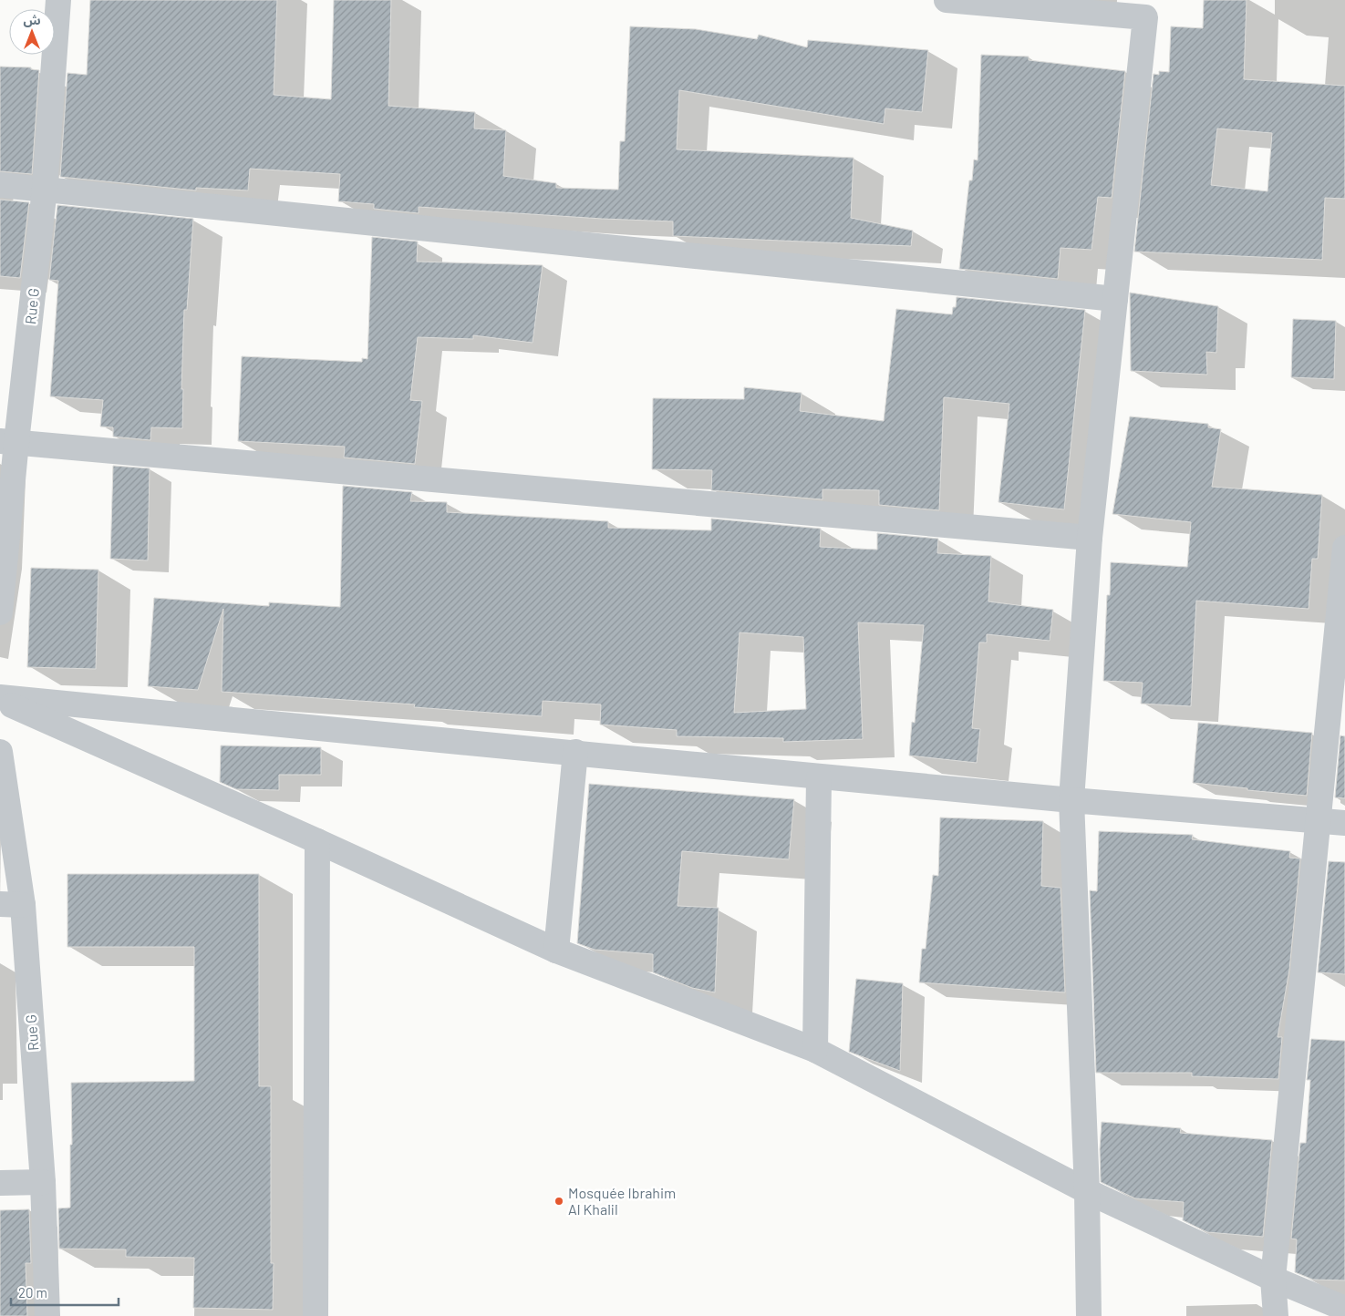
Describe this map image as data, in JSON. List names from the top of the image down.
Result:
{
  "streets": {
    "street": ["Rue G"]
  },
  "places": ["Mosquée Ibrahim Al Khalil"],
  "scale_bar": "20 m",
  "north": "top"
}
